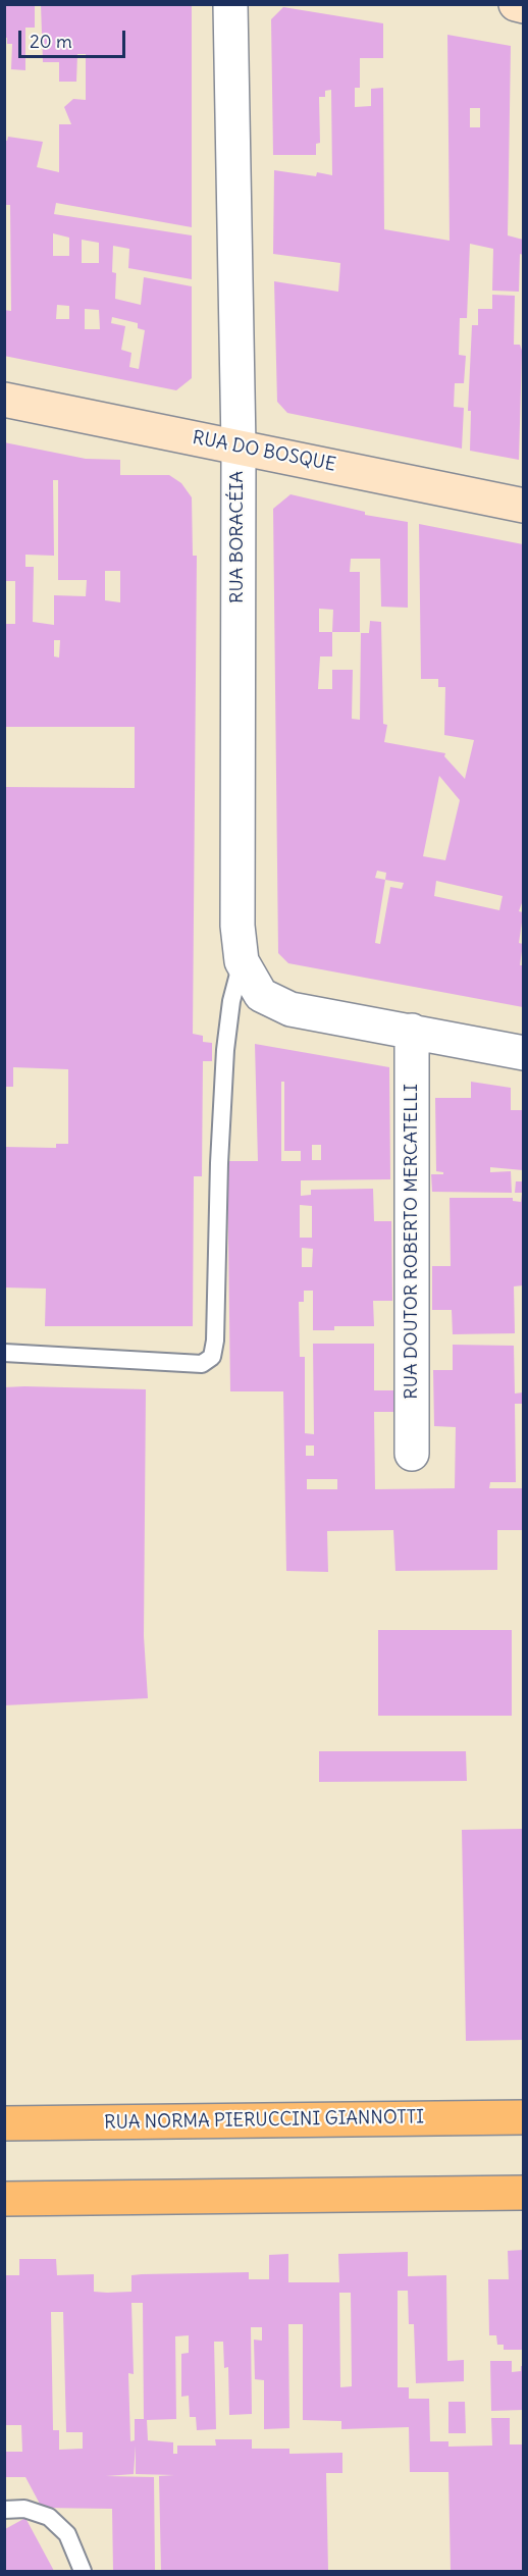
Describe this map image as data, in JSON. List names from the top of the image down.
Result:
{
  "streets": {
    "main road": ["RUA NORMA PIERUCCINI GIANNOTTI"],
    "street": ["RUA DO BOSQUE", "RUA BORACÉIA", "RUA DOUTOR ROBERTO MERCATELLI"]
  },
  "crossings": [
    ["RUA DO BOSQUE", "RUA BORACÉIA"],
    ["RUA BORACÉIA", "RUA DOUTOR ROBERTO MERCATELLI"]
  ],
  "scale_bar": "20 m"
}
